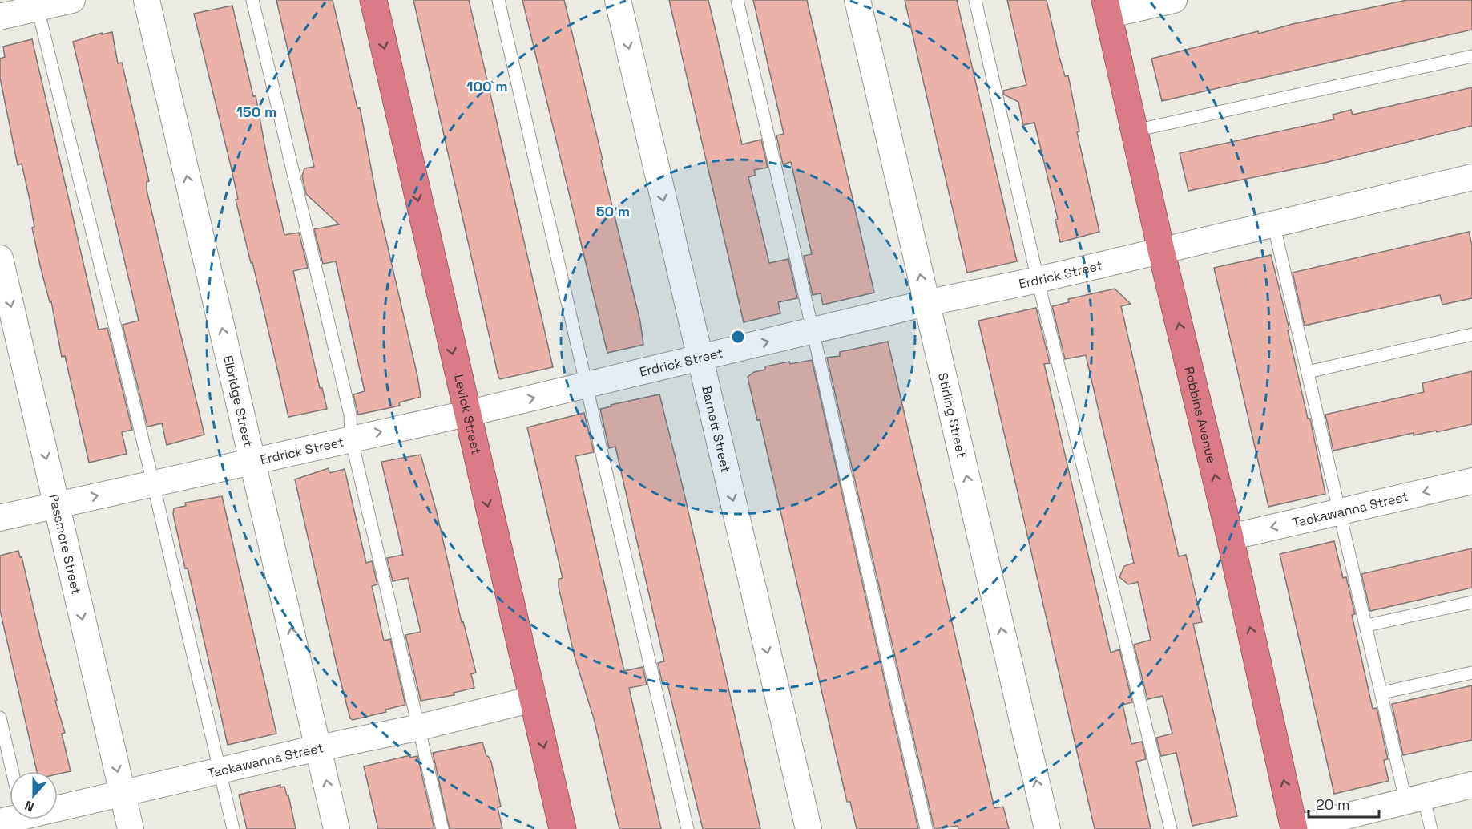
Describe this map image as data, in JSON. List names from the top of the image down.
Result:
{
  "streets": {
    "highway": ["Levick Street", "Robbins Avenue"],
    "street": [
      "Erdrick Street",
      "Elbridge Street",
      "Stirling Street",
      "Barnett Street",
      "Tackawanna Street",
      "Passmore Street"
    ]
  },
  "crossings": [
    ["Erdrick Street", "Elbridge Street"],
    ["Erdrick Street", "Levick Street"],
    ["Erdrick Street", "Stirling Street"],
    ["Erdrick Street", "Robbins Avenue"],
    ["Erdrick Street", "Barnett Street"],
    ["Erdrick Street", "Passmore Street"],
    ["Elbridge Street", "Tackawanna Street"],
    ["Levick Street", "Tackawanna Street"],
    ["Robbins Avenue", "Tackawanna Street"],
    ["Tackawanna Street", "Passmore Street"]
  ],
  "one_way": [
    "Elbridge Street",
    "Levick Street",
    "Stirling Street",
    "Robbins Avenue",
    "Barnett Street",
    "Passmore Street"
  ],
  "scale_bar": "20 m",
  "north": "bottom",
  "rings": ["100 m", "150 m", "50 m"]
}
